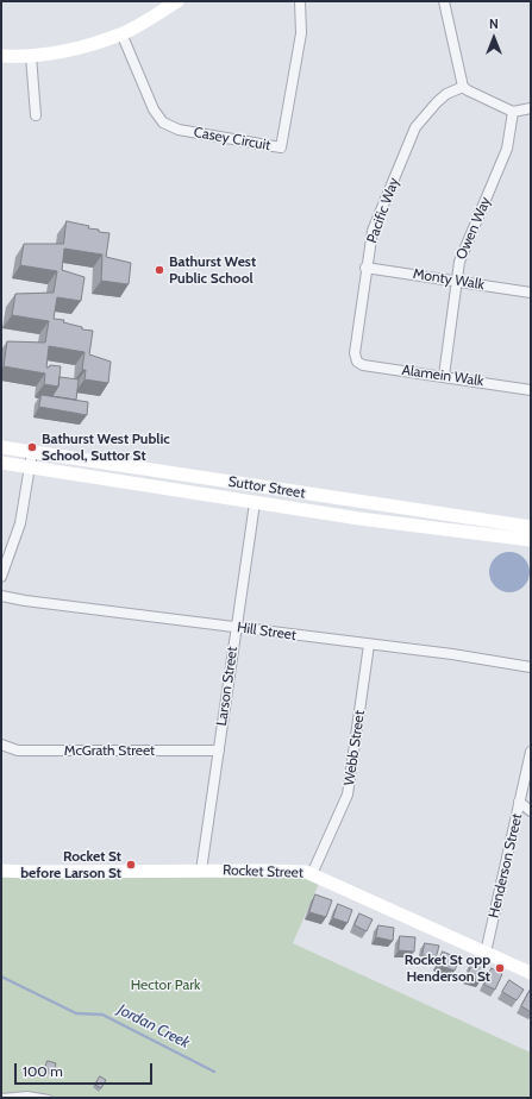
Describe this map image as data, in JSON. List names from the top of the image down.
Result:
{
  "streets": {
    "main road": ["Suttor Street", "Rocket Street"],
    "street": [
      "Casey Circuit",
      "Pacific Way",
      "Owen Way",
      "Monty Walk",
      "Alamein Walk",
      "Hill Street",
      "Larson Street",
      "Webb Street",
      "McGrath Street",
      "Henderson Street"
    ]
  },
  "crossings": [
    ["Pacific Way", "Monty Walk"],
    ["Pacific Way", "Alamein Walk"],
    ["Owen Way", "Monty Walk"],
    ["Owen Way", "Alamein Walk"],
    ["Suttor Street", "Larson Street"],
    ["Hill Street", "Larson Street"],
    ["Hill Street", "Webb Street"],
    ["Larson Street", "McGrath Street"],
    ["Larson Street", "Rocket Street"],
    ["Webb Street", "Rocket Street"],
    ["Henderson Street", "Rocket Street"]
  ],
  "water": ["Jordan Creek"],
  "parks": ["Hector Park"],
  "places": [
    "Bathurst West Public School",
    "Bathurst West Public School, Suttor St",
    "Rocket St before Larson St",
    "Rocket St opp Henderson St"
  ],
  "scale_bar": "100 m",
  "north": "top"
}
